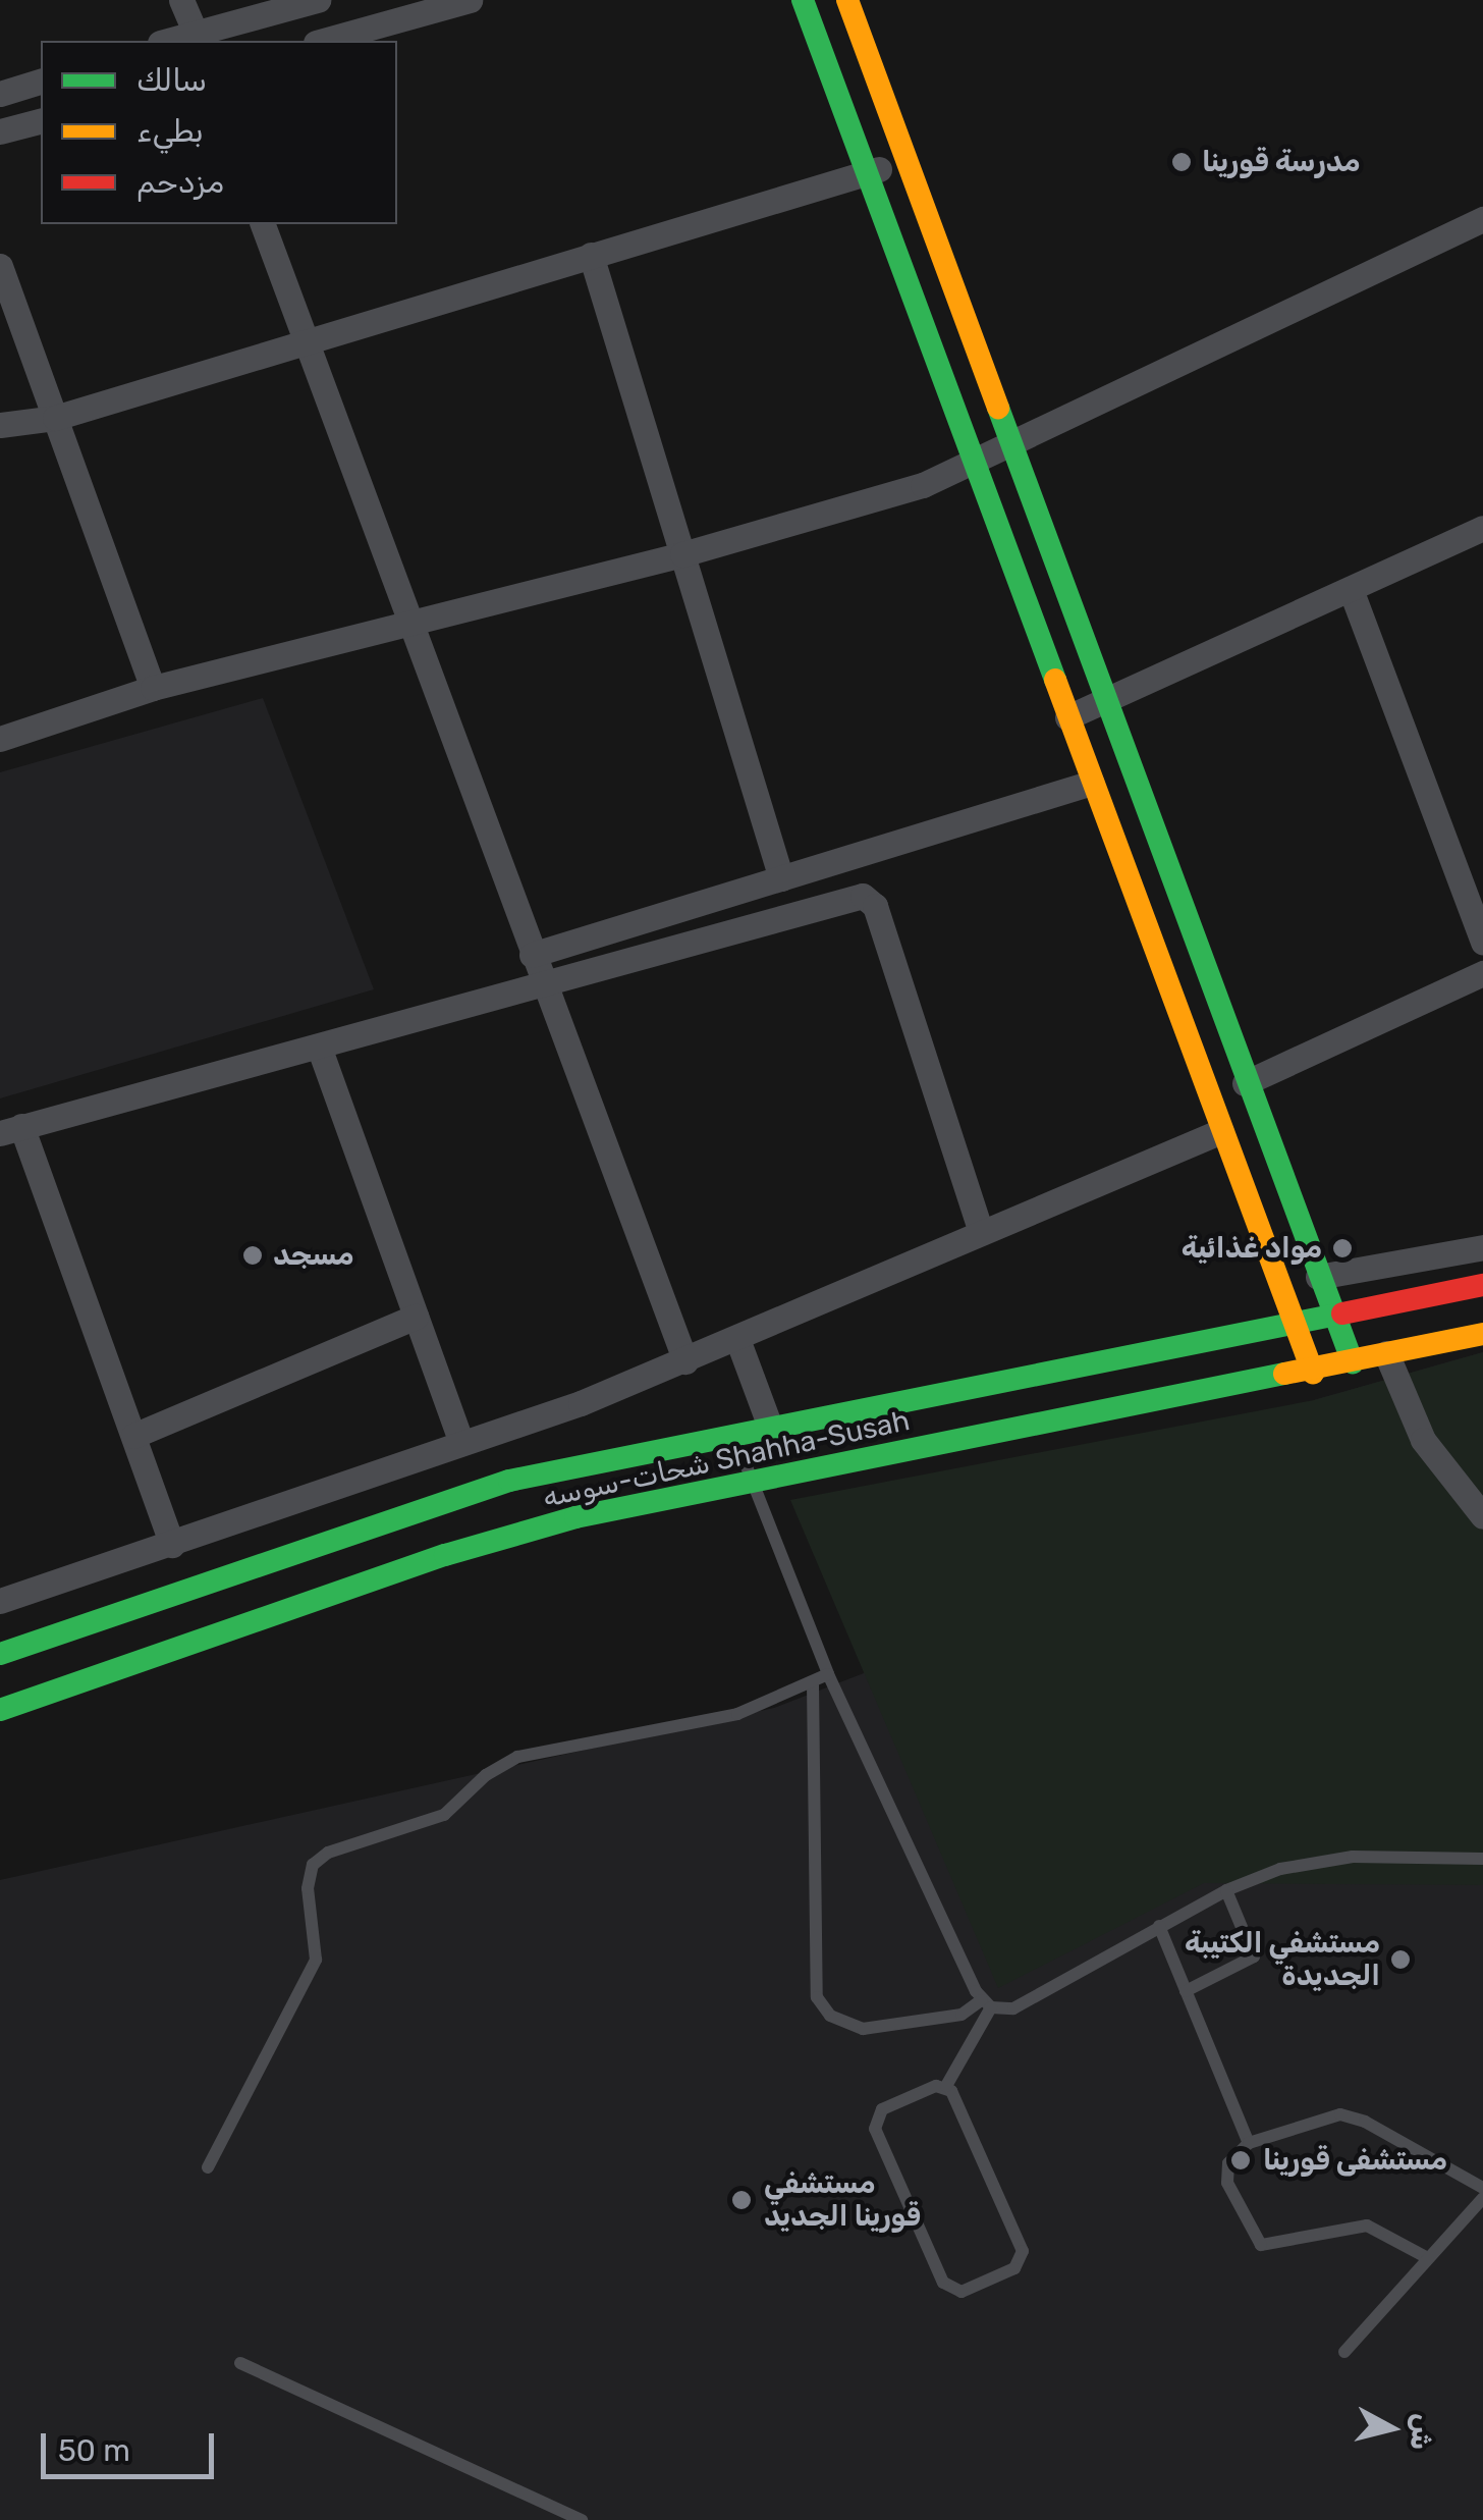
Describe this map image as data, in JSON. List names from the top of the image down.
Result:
{
  "streets": {
    "main road": ["شحات-سوسه Shahha-Susah"]
  },
  "places": [
    "مدرسة قورينا",
    "مواد غذائية",
    "مسجد",
    "مستشفي الكتيبة الجديدة",
    "مستشفى قورينا",
    "مستشفي قورينا الجديد"
  ],
  "legend": ["سالك", "بطيء", "مزدحم"],
  "scale_bar": "50 m",
  "north": "right"
}
